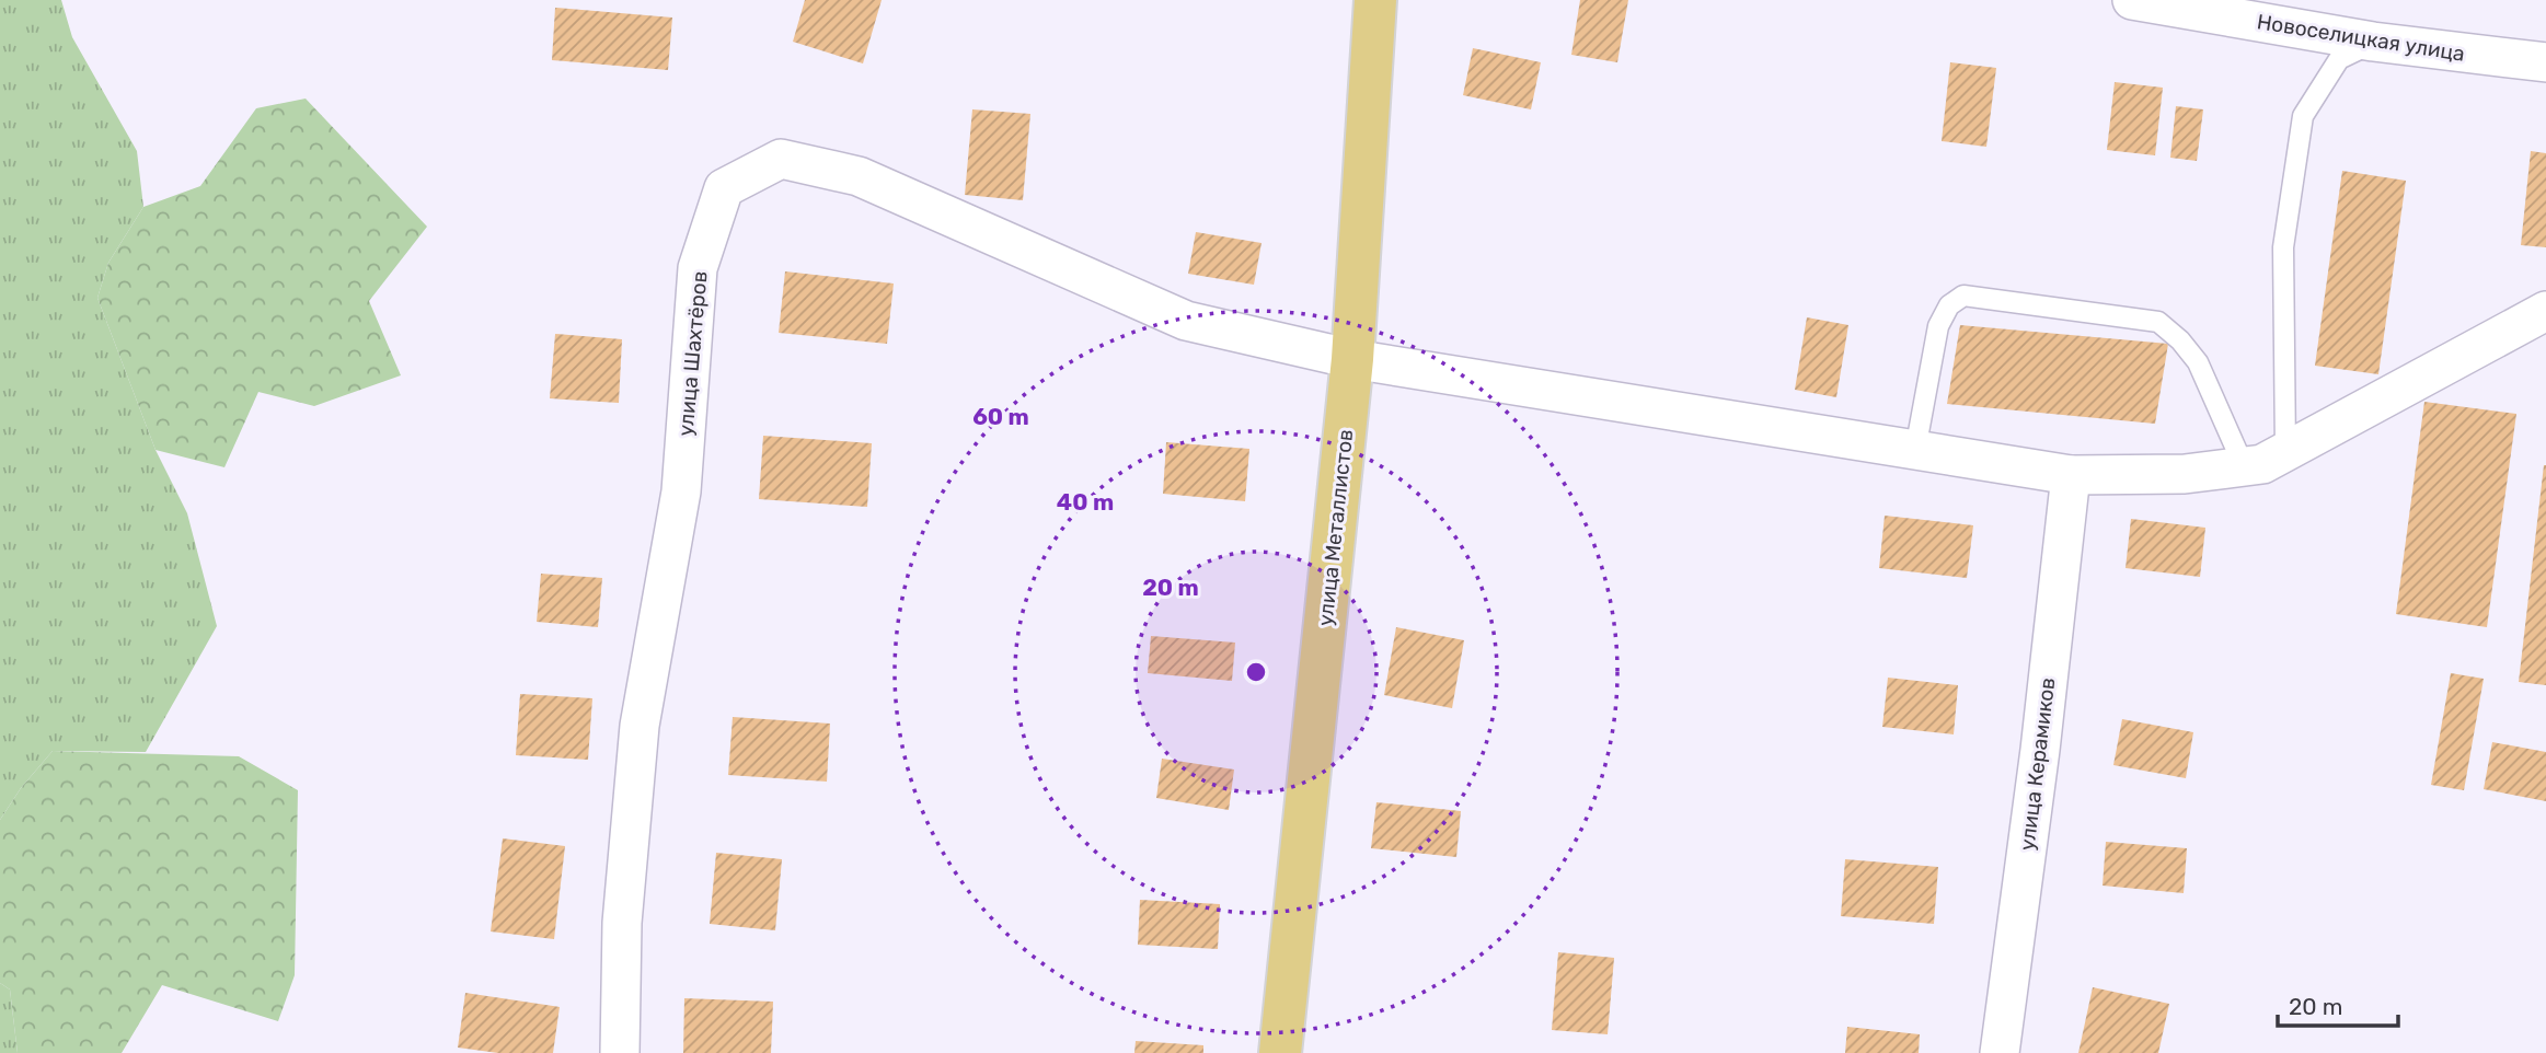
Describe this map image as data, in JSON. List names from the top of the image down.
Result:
{
  "streets": {
    "main road": ["улица Металлистов"],
    "street": ["Новоселицкая улица", "улица Шахтёров", "улица Керамиков"]
  },
  "crossings": [
    ["улица Шахтёров", "улица Металлистов"],
    ["улица Шахтёров", "улица Керамиков"]
  ],
  "scale_bar": "20 m",
  "rings": ["60 m", "40 m", "20 m"]
}
